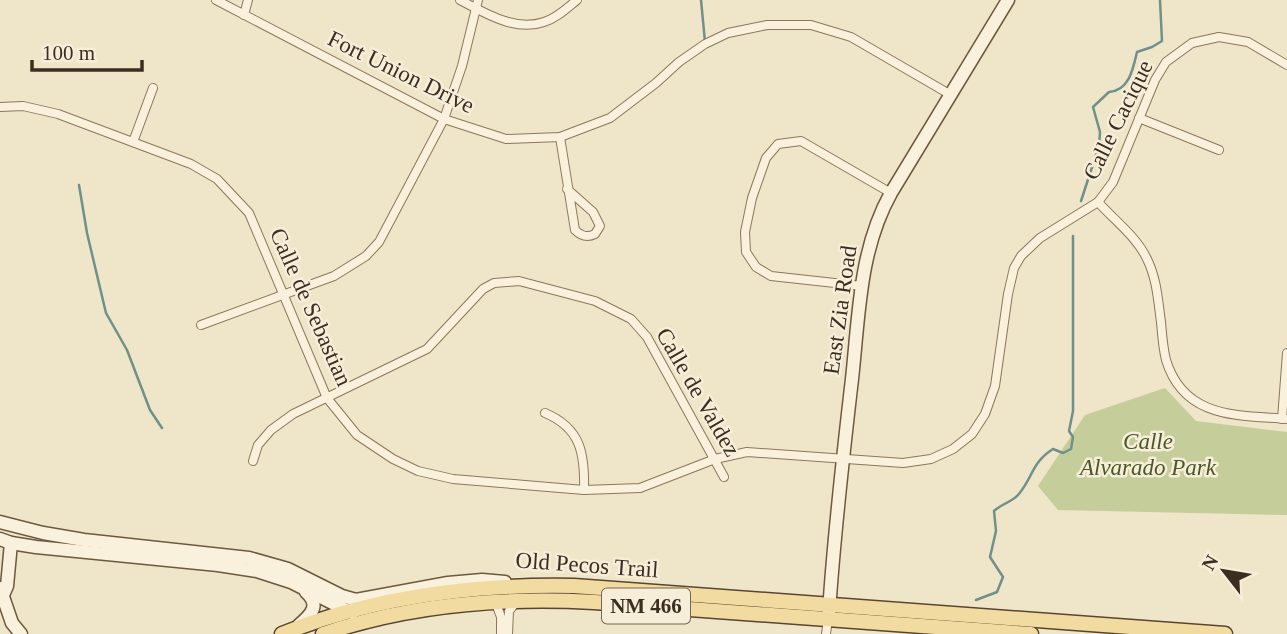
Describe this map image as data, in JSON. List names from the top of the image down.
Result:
{
  "streets": {
    "main road": ["East Zia Road", "Old Pecos Trail", "NM 466"],
    "street": [
      "Fort Union Drive",
      "Calle Cacique",
      "Calle de Sebastian",
      "Calle de Valdez"
    ]
  },
  "crossings": [
    ["Fort Union Drive", "East Zia Road"],
    ["Calle Cacique", "Calle de Sebastian"],
    ["Calle Cacique", "East Zia Road"],
    ["Calle de Sebastian", "East Zia Road"],
    ["Calle de Sebastian", "Calle de Valdez"],
    ["East Zia Road", "Old Pecos Trail"],
    ["Old Pecos Trail", "NM 466"]
  ],
  "parks": ["Calle Alvarado Park"],
  "scale_bar": "100 m",
  "north": "top left"
}
